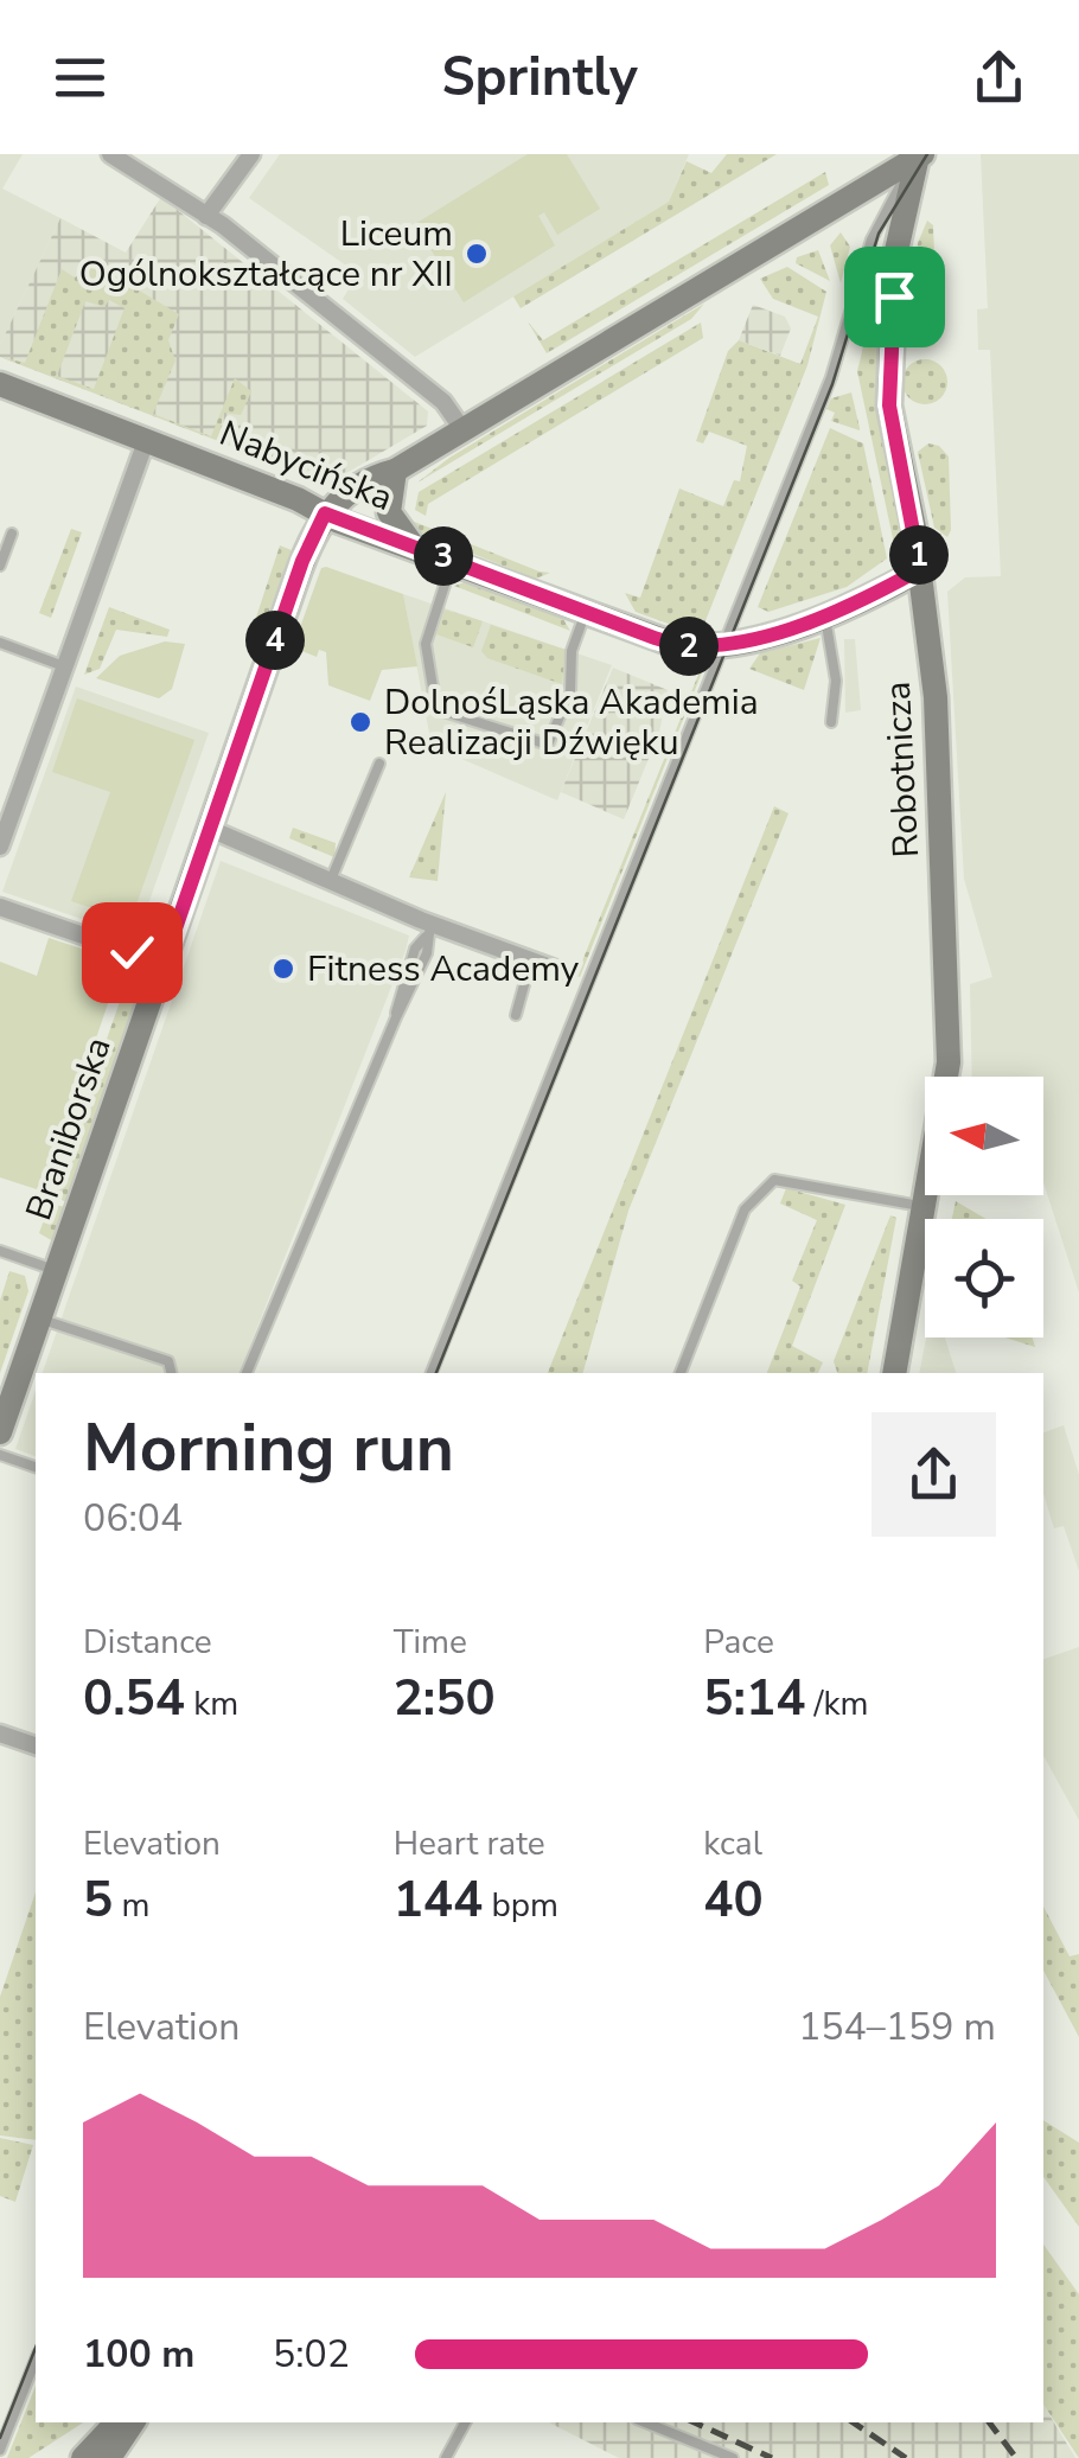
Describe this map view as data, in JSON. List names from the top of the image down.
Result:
{
  "streets": {
    "street": ["Nabycińska", "Robotnicza", "Braniborska"]
  },
  "crossings": [
    ["Nabycińska", "Robotnicza"],
    ["Nabycińska", "Braniborska"]
  ],
  "places": ["Liceum Ogólnokształcące nr XII", "DolnośLąska Akademia Realizacji Dźwięku", "Fitness Academy"],
  "north": "left",
  "page": {
    "header": "Sprintly",
    "pins": [
      "1",
      "3",
      "4",
      "2"
    ],
    "heading": ["Morning run", "06:04"],
    "stats": [
      ["Distance", "0.54 km"],
      ["Time", "2:50"],
      ["Pace", "5:14 /km"],
      ["Elevation", "5 m"],
      ["Heart rate", "144 bpm"],
      ["kcal", "40"]
    ],
    "chart": ["Elevation", "154–159 m"],
    "list": [
      {
        "name": "100 m",
        "note": "5:02"
      }
    ]
  }
}
